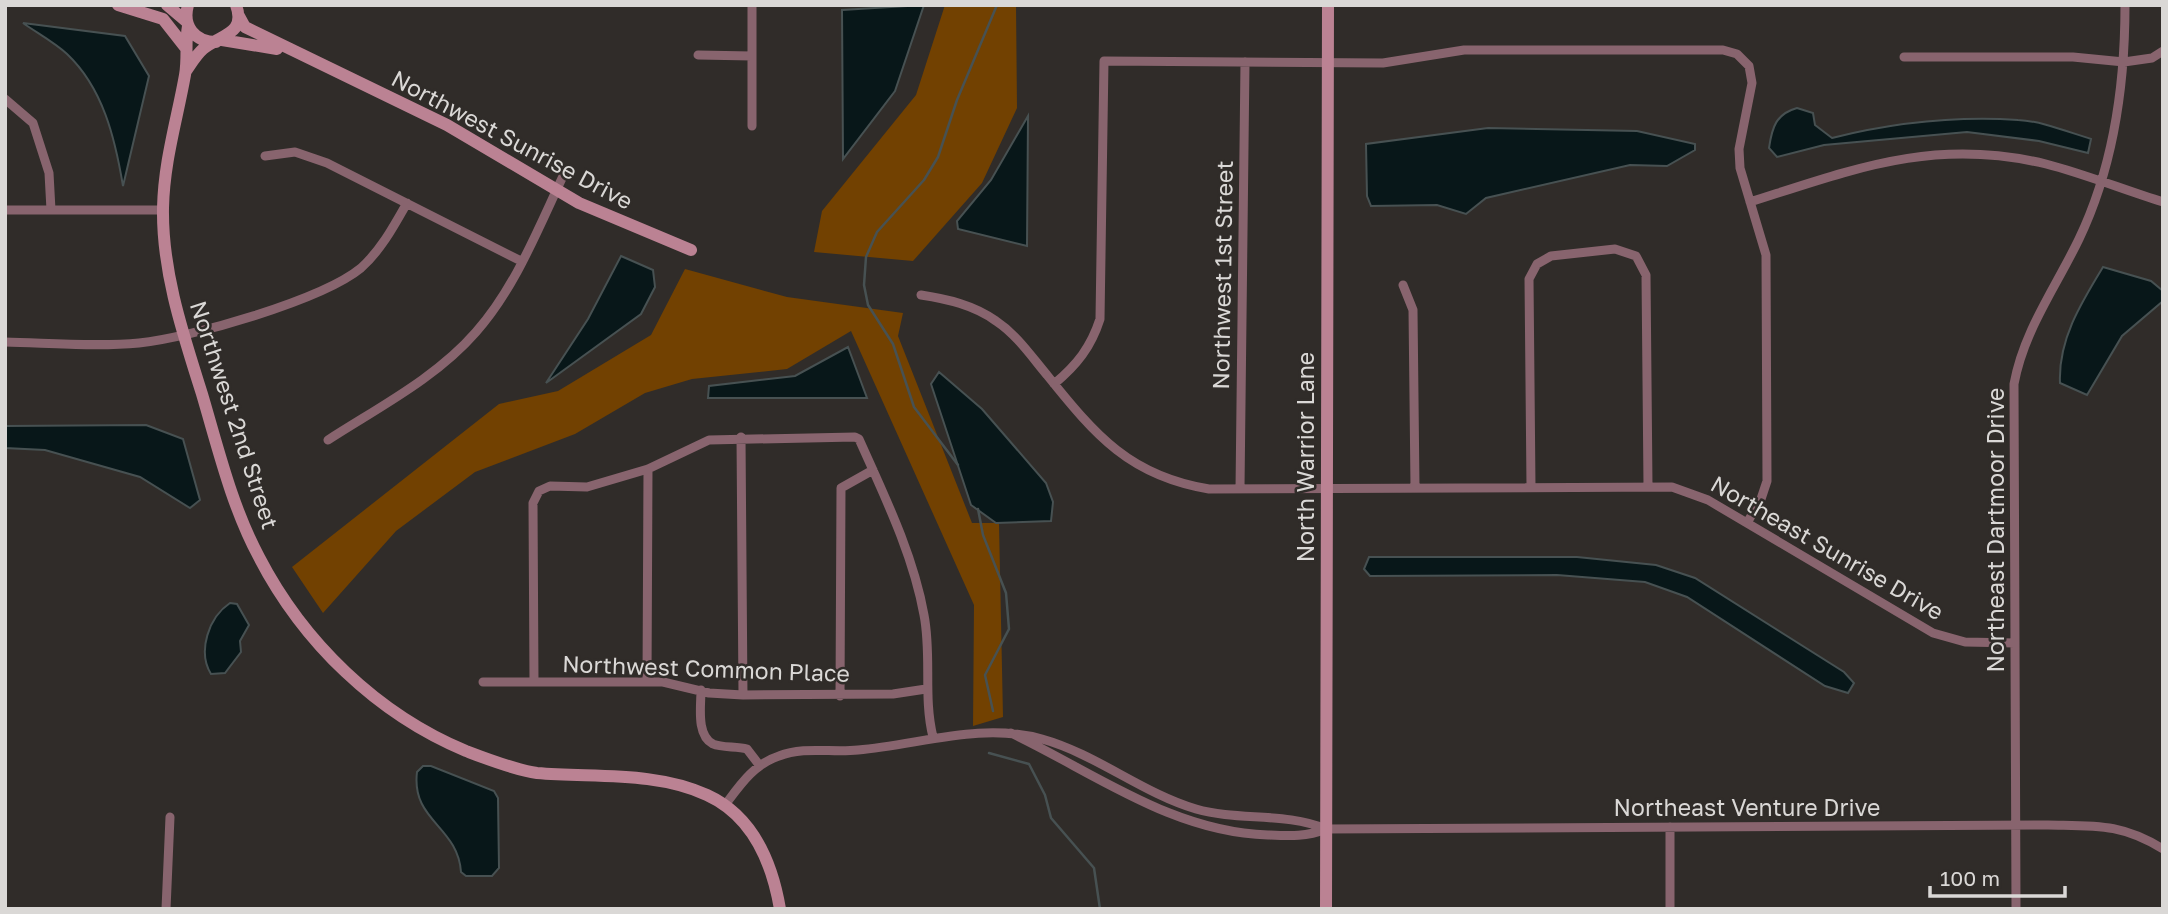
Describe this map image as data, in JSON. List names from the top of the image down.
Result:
{
  "streets": {
    "street": [
      "Northwest Sunrise Drive",
      "Northwest 1st Street",
      "Northwest 2nd Street",
      "North Warrior Lane",
      "Northeast Dartmoor Drive",
      "Northeast Sunrise Drive",
      "Northwest Common Place",
      "Northeast Venture Drive"
    ]
  },
  "crossings": [
    ["Northwest Sunrise Drive", "Northwest 2nd Street"],
    ["North Warrior Lane", "Northeast Sunrise Drive"],
    ["North Warrior Lane", "Northeast Venture Drive"],
    ["Northeast Dartmoor Drive", "Northeast Sunrise Drive"],
    ["Northeast Dartmoor Drive", "Northeast Venture Drive"]
  ],
  "scale_bar": "100 m"
}
